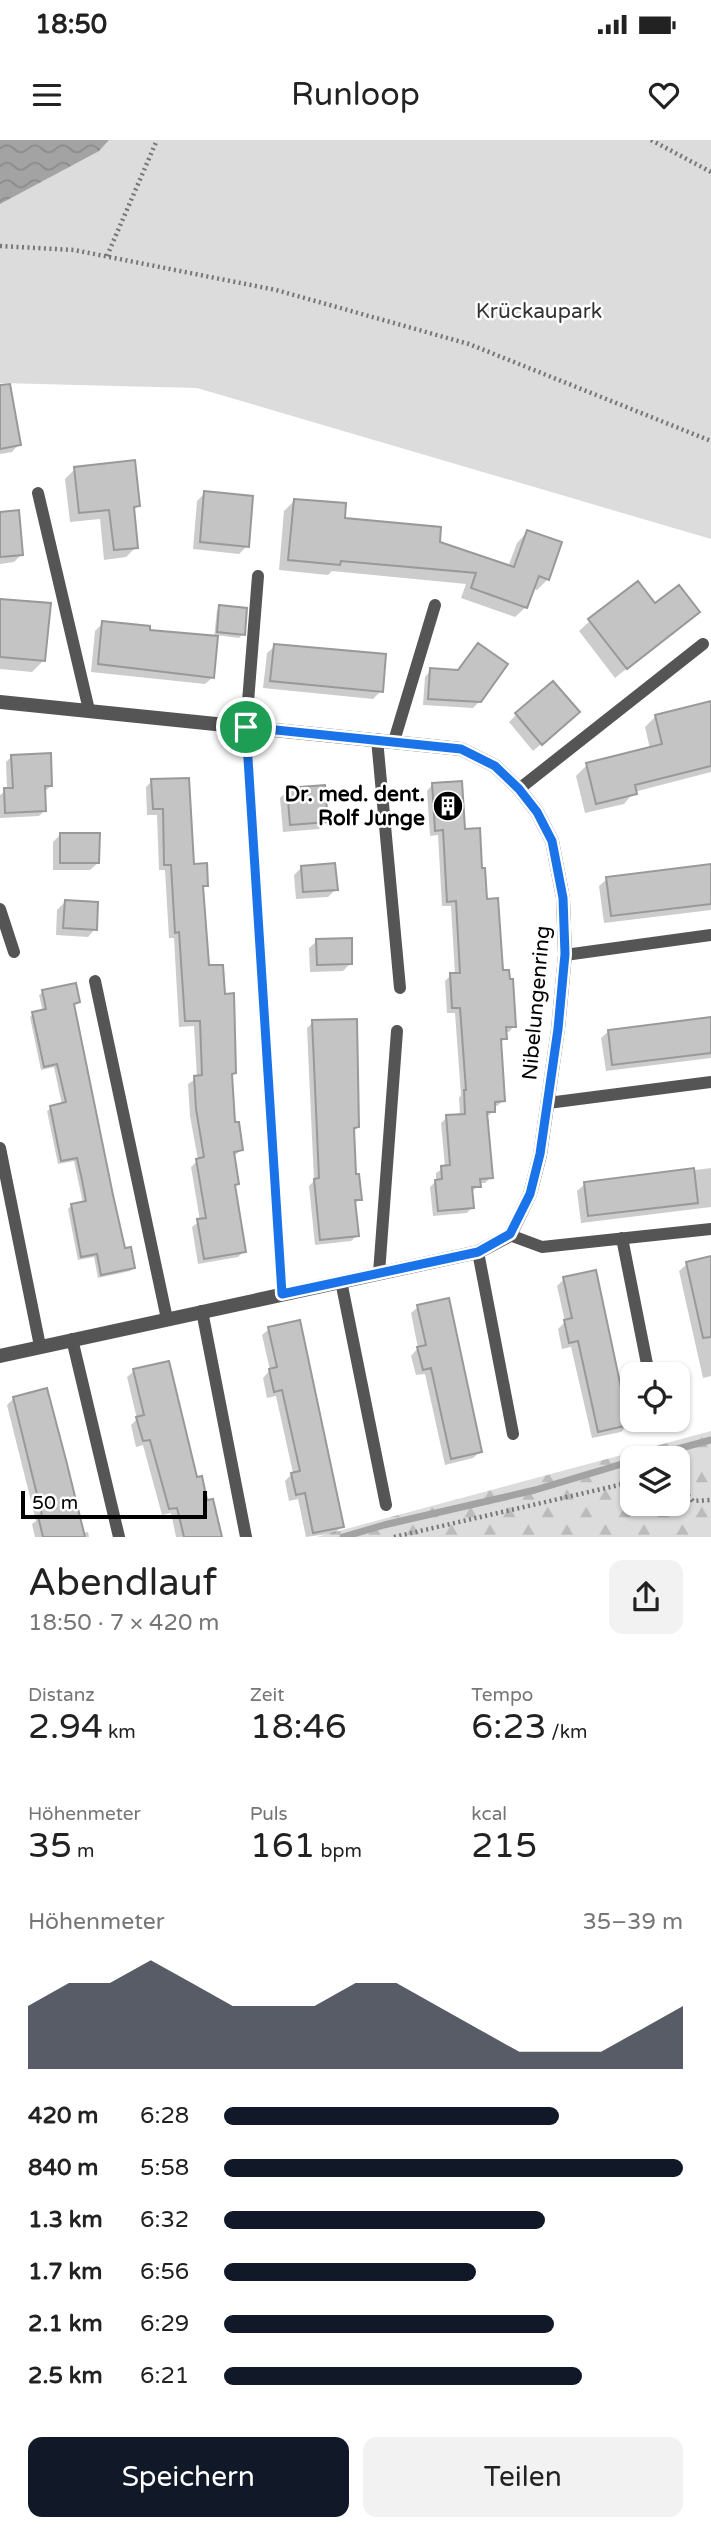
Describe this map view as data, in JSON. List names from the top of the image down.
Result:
{
  "streets": {
    "street": ["Nibelungenring"]
  },
  "parks": ["Krückaupark"],
  "places": {
    "building": ["Dr. med. dent. Rolf Junge"]
  },
  "scale_bar": "50 m",
  "page": {
    "status": "18:50",
    "header": "Runloop",
    "scale": "50 m",
    "heading": ["Abendlauf", "18:50 · 7 × 420 m"],
    "stats": [
      ["Distanz", "2.94 km"],
      ["Zeit", "18:46"],
      ["Tempo", "6:23 /km"],
      ["Höhenmeter", "35 m"],
      ["Puls", "161 bpm"],
      ["kcal", "215"]
    ],
    "chart": ["Höhenmeter", "35–39 m"],
    "list": [
      {
        "name": "420 m",
        "note": "6:28"
      },
      {
        "name": "840 m",
        "note": "5:58"
      },
      {
        "name": "1.3 km",
        "note": "6:32"
      },
      {
        "name": "1.7 km",
        "note": "6:56"
      },
      {
        "name": "2.1 km",
        "note": "6:29"
      },
      {
        "name": "2.5 km",
        "note": "6:21"
      }
    ],
    "buttons": ["Speichern", "Teilen"]
  }
}
